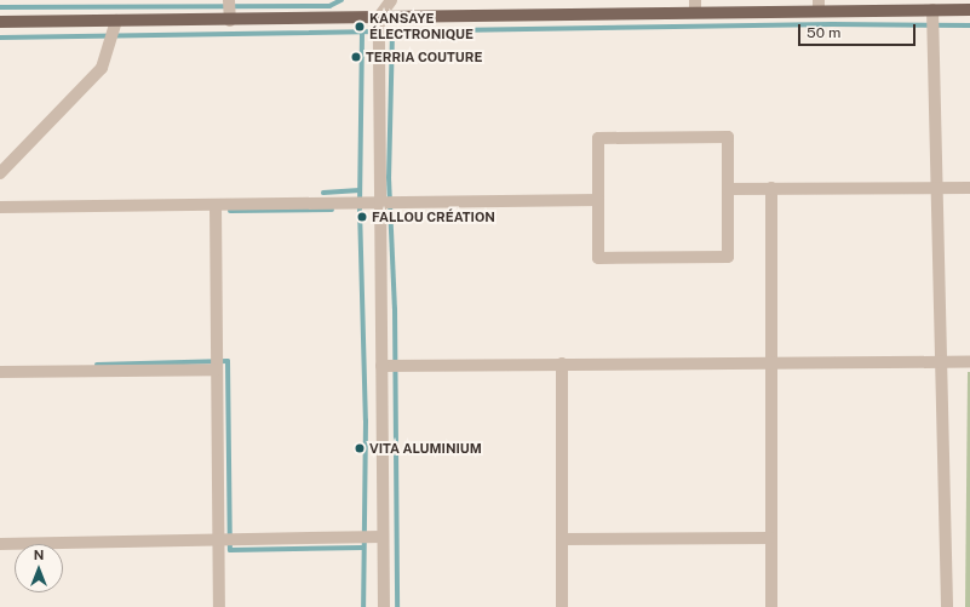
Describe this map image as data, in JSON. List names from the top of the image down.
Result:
{
  "places": [
    "KANSAYE ÉLECTRONIQUE",
    "TERRIA COUTURE",
    "FALLOU CRÉATION",
    "VITA ALUMINIUM"
  ],
  "scale_bar": "50 m",
  "north": "top"
}
